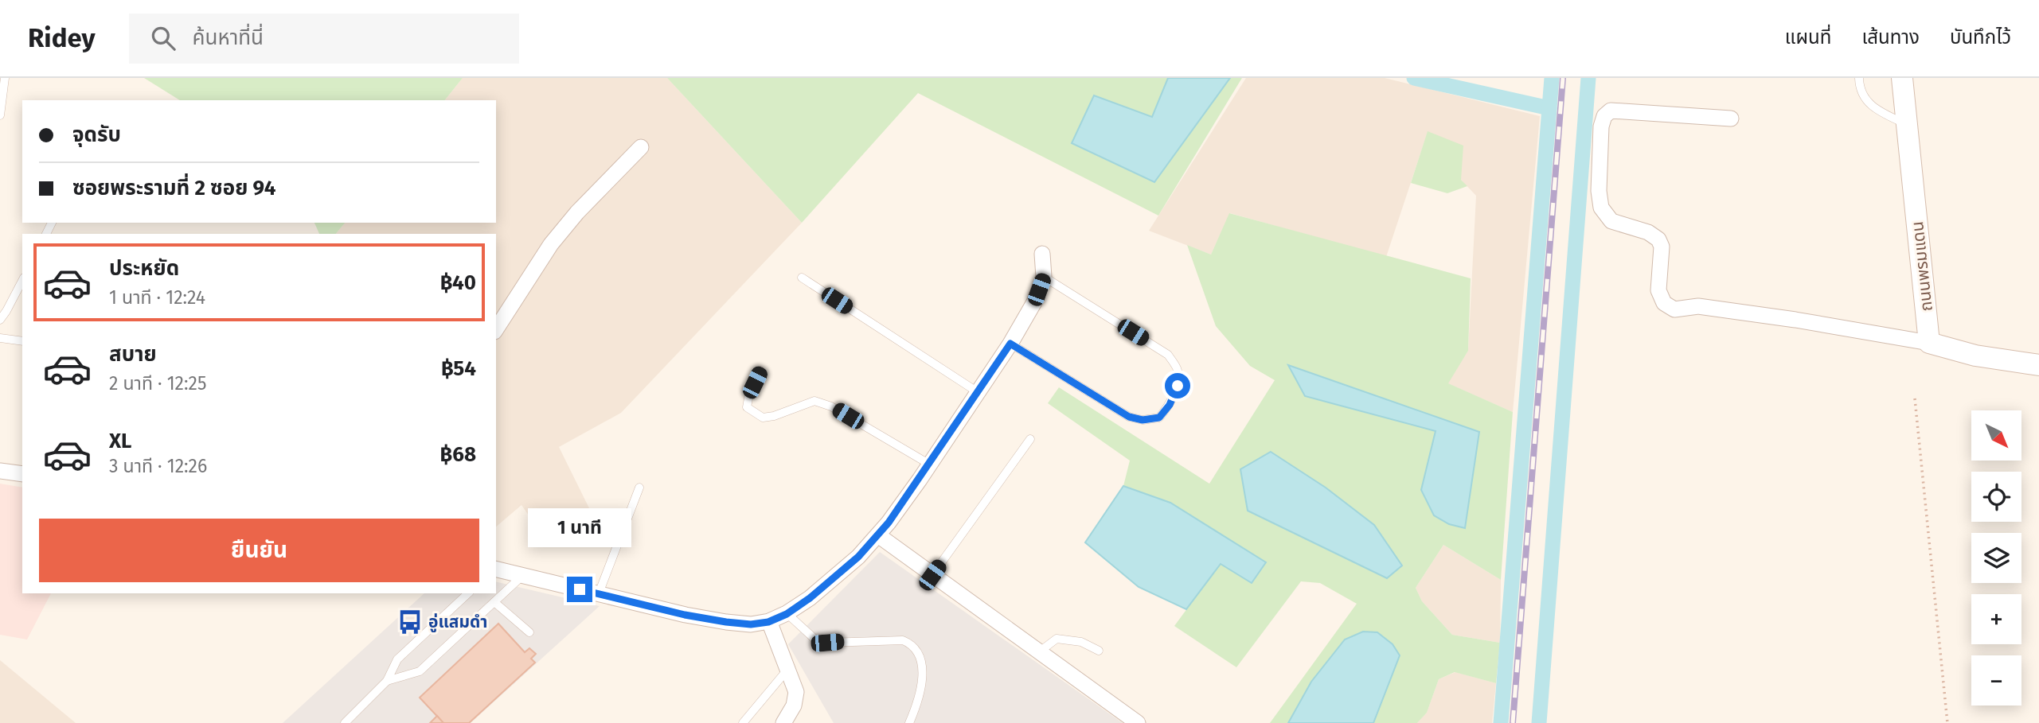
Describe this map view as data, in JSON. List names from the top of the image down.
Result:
{
  "streets": {
    "main road": ["ถนนพรมแดน"]
  },
  "places": {
    "bus stop": ["อู่แสมดำ"]
  },
  "north": "bottom right",
  "page": {
    "header": "Ridey",
    "search": "ค้นหาที่นี่",
    "nav": ["แผนที่", "เส้นทาง", "บันทึกไว้"],
    "banner": ["จุดรับ", "ซอยพระรามที่ 2 ซอย 94"],
    "list": [
      {
        "name": "ประหยัด",
        "note": "1 นาที · 12:24",
        "value": "฿40"
      },
      {
        "name": "สบาย",
        "note": "2 นาที · 12:25",
        "value": "฿54"
      },
      {
        "name": "XL",
        "note": "3 นาที · 12:26",
        "value": "฿68"
      }
    ],
    "map_buttons": ["+", "−"],
    "buttons": "ยืนยัน",
    "bubble": "1 นาที"
  }
}
